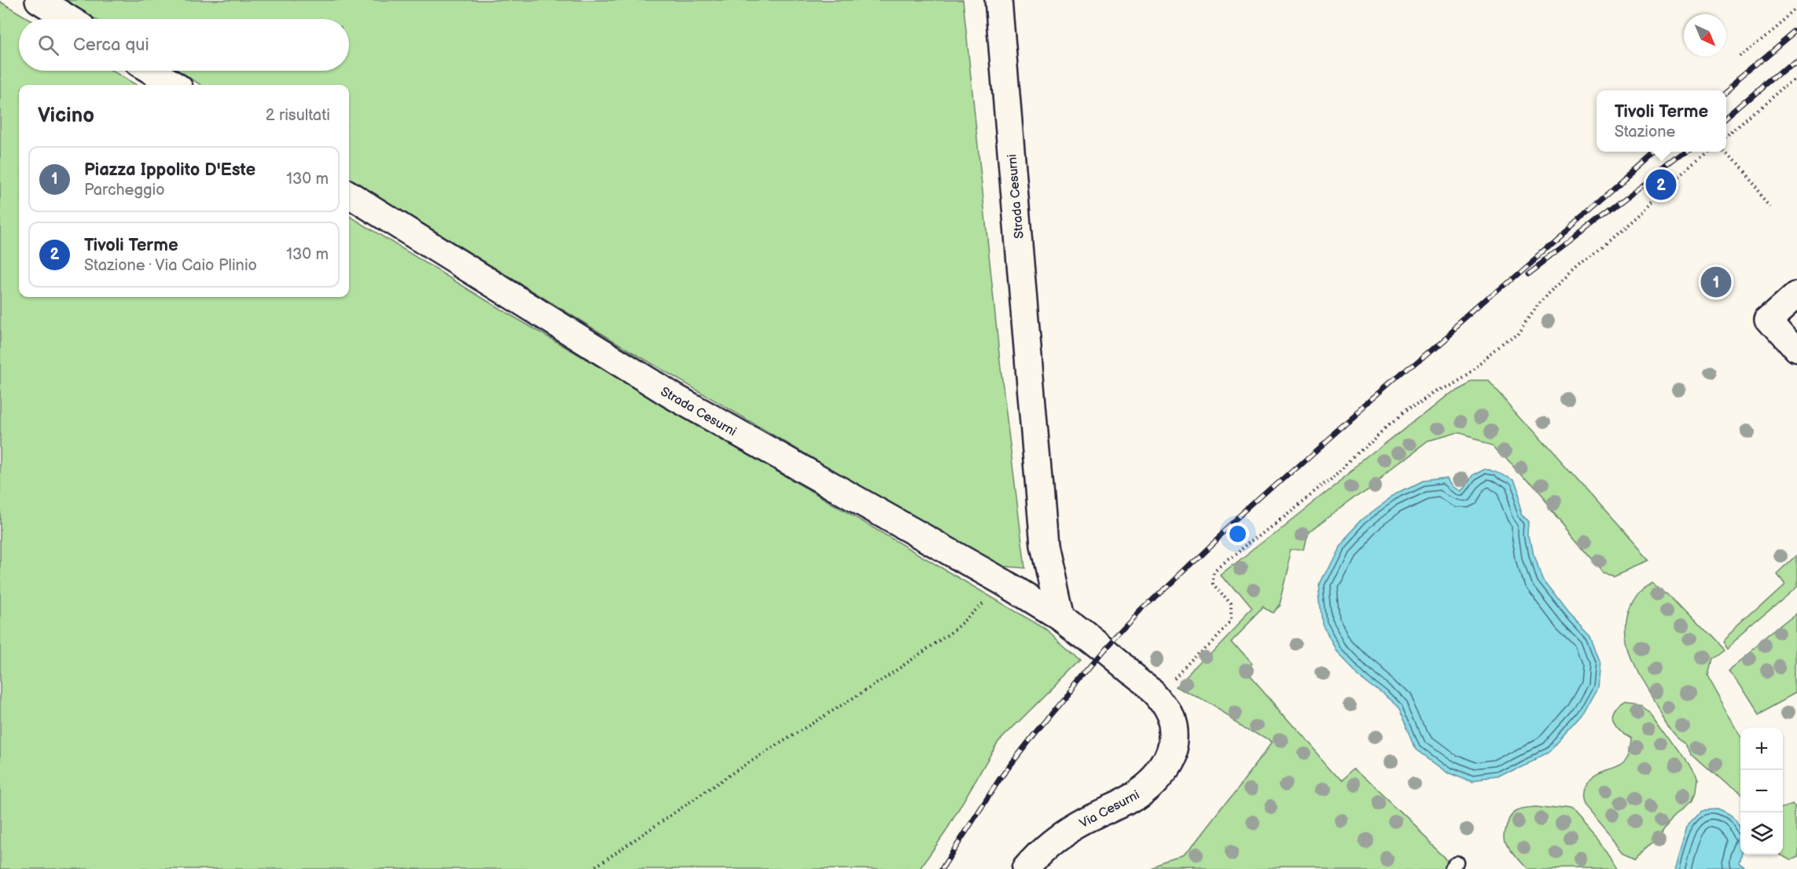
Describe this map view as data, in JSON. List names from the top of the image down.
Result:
{
  "streets": {
    "street": ["Strada Cesurni", "Via Cesurni"]
  },
  "crossings": [
    ["Strada Cesurni", "Via Cesurni"]
  ],
  "north": "bottom right",
  "page": {
    "search": "Cerca qui",
    "heading": ["Vicino", "2 risultati"],
    "popup": ["Tivoli Terme", "Stazione"],
    "list": [
      {
        "mark": "1",
        "name": "Piazza Ippolito D'Este",
        "note": "Parcheggio",
        "value": "130 m"
      },
      {
        "mark": "2",
        "name": "Tivoli Terme",
        "note": "Stazione · Via Caio Plinio",
        "value": "130 m"
      }
    ],
    "pins": ["2", "1"],
    "map_buttons": ["+", "−"]
  }
}
